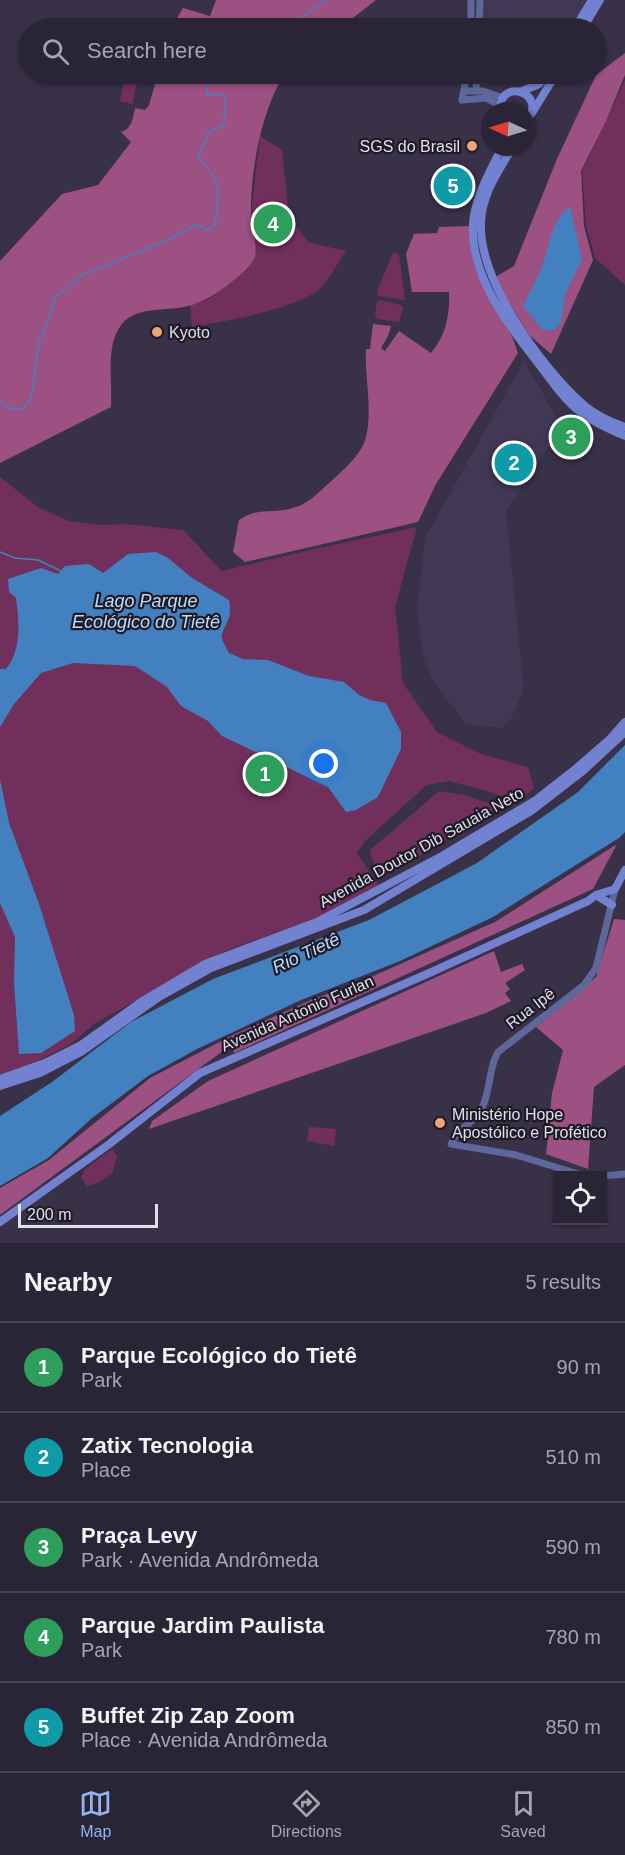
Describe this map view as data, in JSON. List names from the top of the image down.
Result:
{
  "streets": {
    "main road": ["Avenida Doutor Dib Sauaia Neto", "Avenida Antonio Furlan"],
    "street": ["Rua Ipê"]
  },
  "crossings": [
    ["Rua Ipê", "Avenida Antonio Furlan"]
  ],
  "water": ["Lago Parque Ecológico do Tietê", "Rio Tietê"],
  "places": ["SGS do Brasil", "Kyoto", "Ministério Hope Apostólico e Profético"],
  "scale_bar": "200 m",
  "north": "left",
  "page": {
    "search": "Search here",
    "pins": [
      "5",
      "4",
      "3",
      "2",
      "1"
    ],
    "scale": "200 m",
    "heading": ["Nearby", "5 results"],
    "list": [
      {
        "mark": "1",
        "name": "Parque Ecológico do Tietê",
        "note": "Park",
        "value": "90 m"
      },
      {
        "mark": "2",
        "name": "Zatix Tecnologia",
        "note": "Place",
        "value": "510 m"
      },
      {
        "mark": "3",
        "name": "Praça Levy",
        "note": "Park · Avenida Andrômeda",
        "value": "590 m"
      },
      {
        "mark": "4",
        "name": "Parque Jardim Paulista",
        "note": "Park",
        "value": "780 m"
      },
      {
        "mark": "5",
        "name": "Buffet Zip Zap Zoom",
        "note": "Place · Avenida Andrômeda",
        "value": "850 m"
      }
    ],
    "nav": ["Map", "Directions", "Saved"]
  }
}
